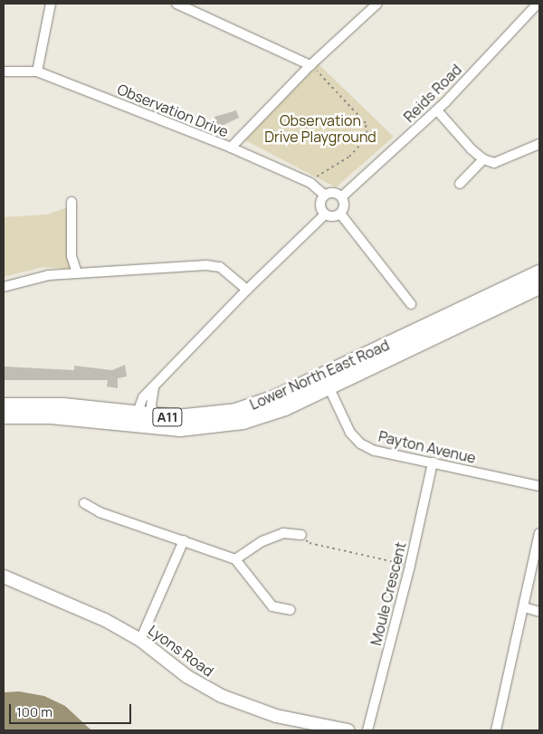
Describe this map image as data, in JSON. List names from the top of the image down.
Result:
{
  "streets": {
    "main road": ["Lower North East Road", "A11"],
    "street": [
      "Reids Road",
      "Observation Drive",
      "Payton Avenue",
      "Moule Crescent",
      "Lyons Road"
    ]
  },
  "crossings": [
    ["Reids Road", "Observation Drive"],
    ["Lower North East Road", "Payton Avenue"],
    ["Payton Avenue", "Moule Crescent"]
  ],
  "parks": ["Observation Drive Playground"],
  "scale_bar": "100 m"
}
